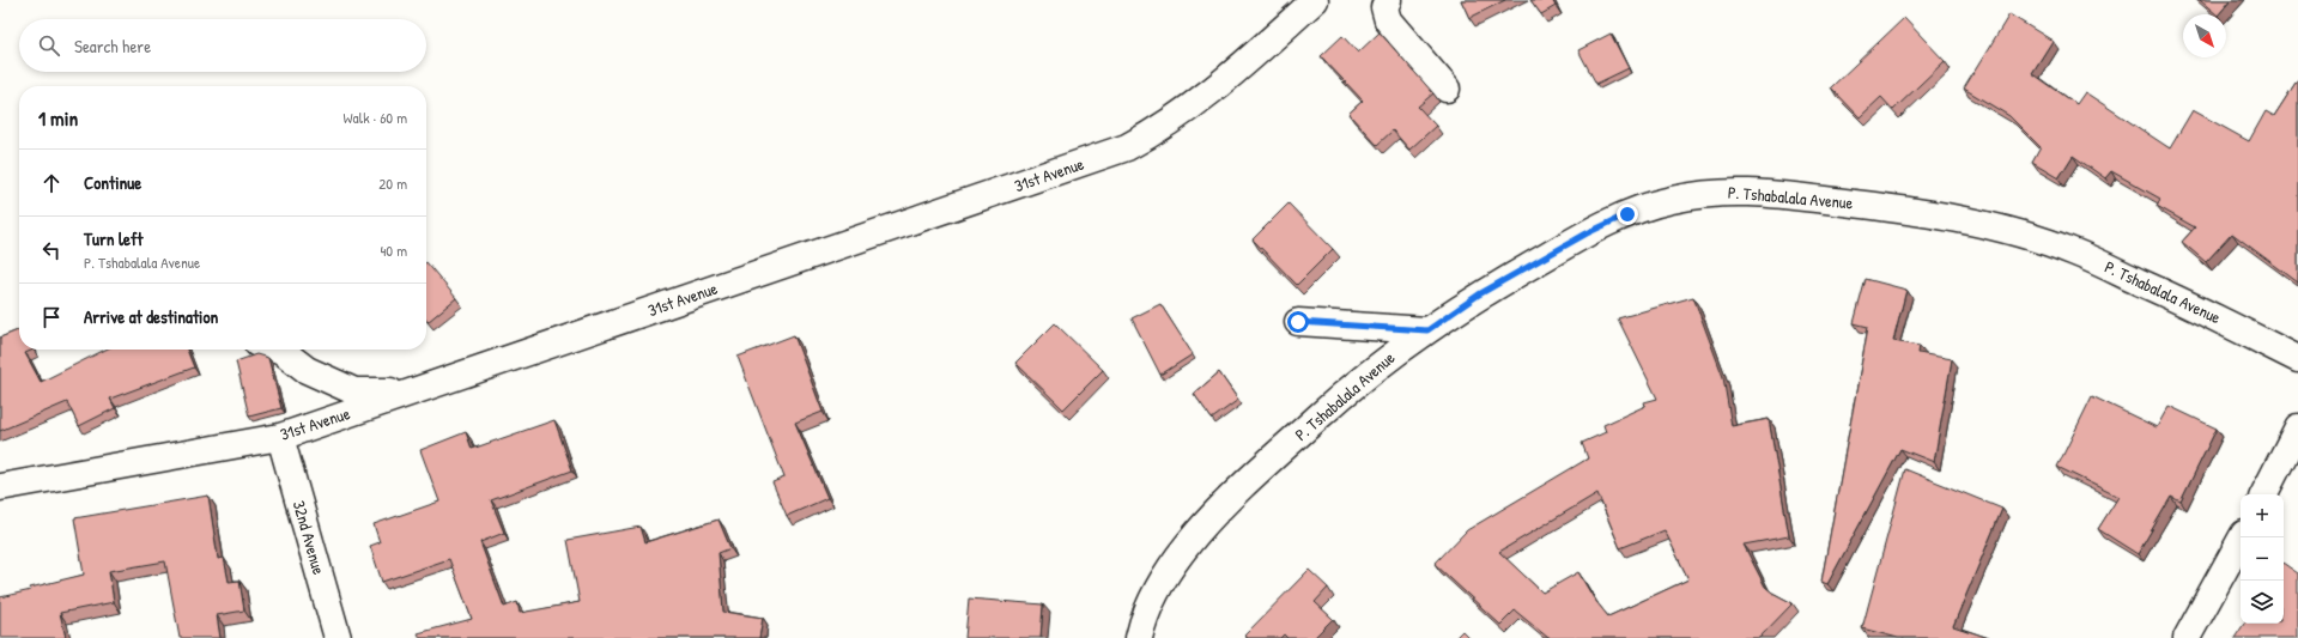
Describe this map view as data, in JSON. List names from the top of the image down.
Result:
{
  "streets": {
    "street": ["31st Avenue", "P. Tshabalala Avenue", "32nd Avenue"]
  },
  "crossings": [
    ["31st Avenue", "32nd Avenue"]
  ],
  "north": "bottom right",
  "page": {
    "search": "Search here",
    "heading": ["1 min", "Walk · 60 m"],
    "list": [
      ["Continue", "20 m"],
      ["Turn left", "P. Tshabalala Avenue", "40 m"],
      "Arrive at destination"
    ],
    "map_buttons": ["+", "−"]
  }
}
